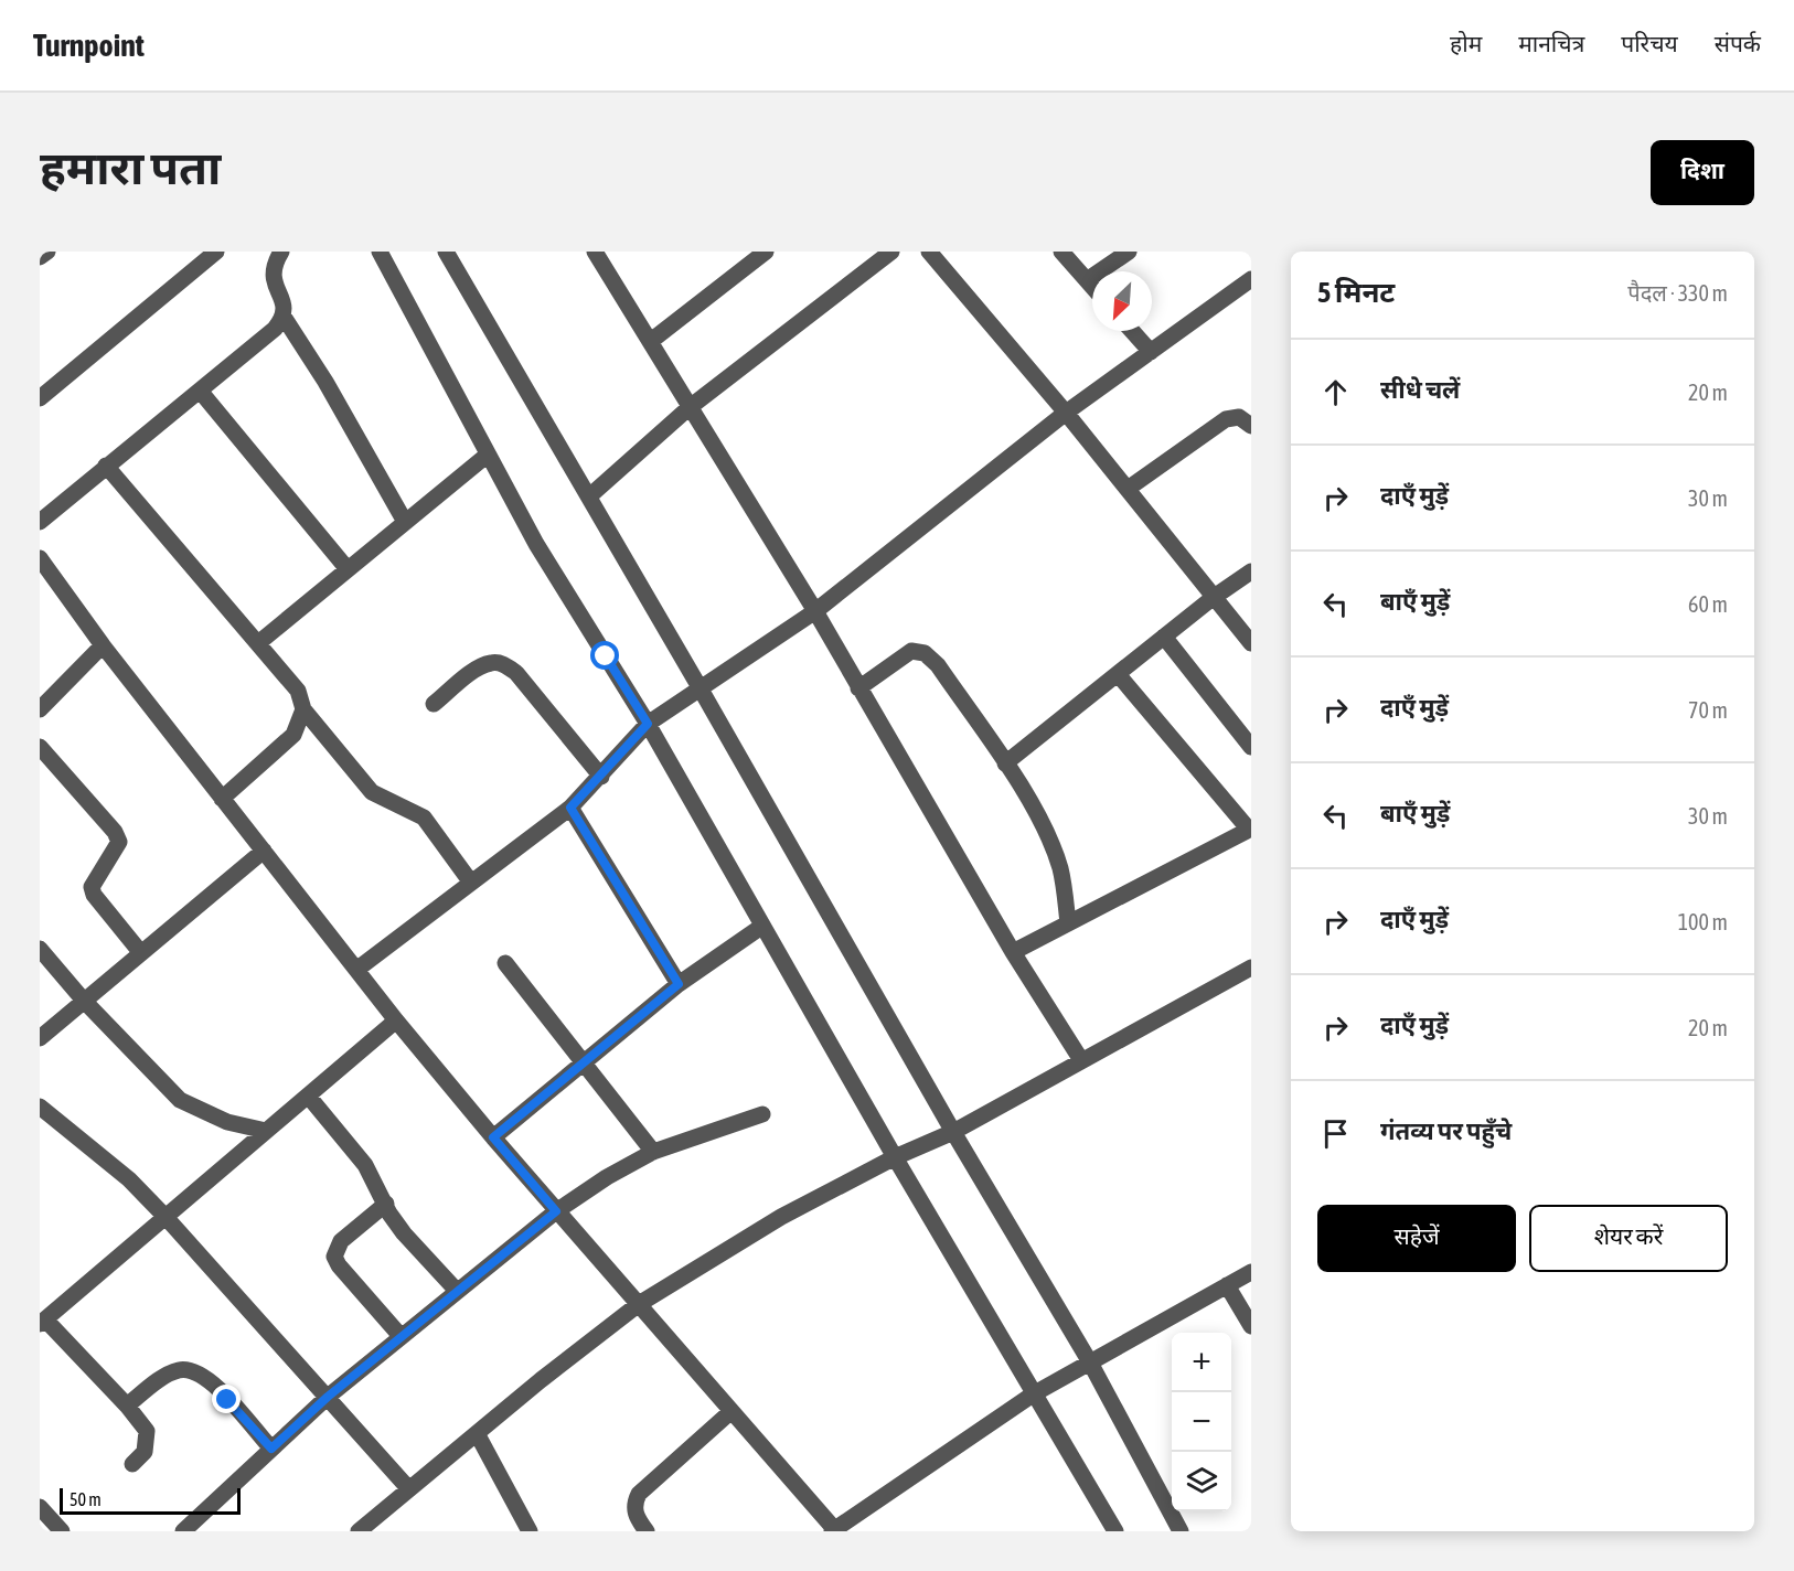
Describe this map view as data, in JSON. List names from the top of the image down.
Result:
{
  "scale_bar": "50 m",
  "north": "bottom left",
  "page": {
    "header": "Turnpoint",
    "nav": [
      "होम",
      "मानचित्र",
      "परिचय",
      "संपर्क"
    ],
    "buttons": [
      "दिशा",
      ["सहेजें", "शेयर करें"]
    ],
    "title": "हमारा पता",
    "heading": ["5 मिनट", "पैदल · 330 m"],
    "list": [
      ["सीधे चलें", "20 m"],
      ["दाएँ मुड़ें", "30 m"],
      ["बाएँ मुड़ें", "60 m"],
      ["दाएँ मुड़ें", "70 m"],
      ["बाएँ मुड़ें", "30 m"],
      ["दाएँ मुड़ें", "100 m"],
      ["दाएँ मुड़ें", "20 m"],
      "गंतव्य पर पहुँचे"
    ],
    "map_buttons": ["+", "−"],
    "scale": "50 m"
  }
}
